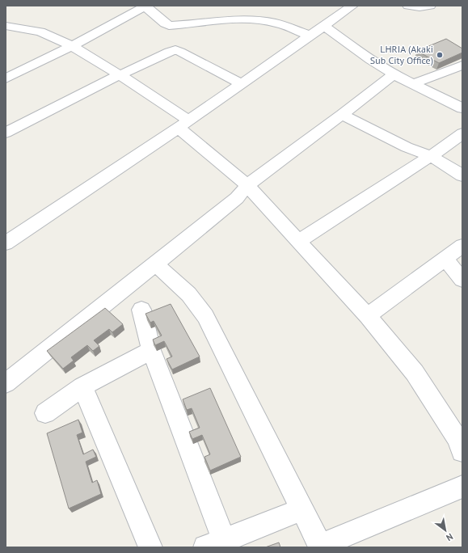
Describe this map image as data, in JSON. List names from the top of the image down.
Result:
{
  "places": ["LHRIA (Akaki Sub City Office)"],
  "north": "bottom right"
}
